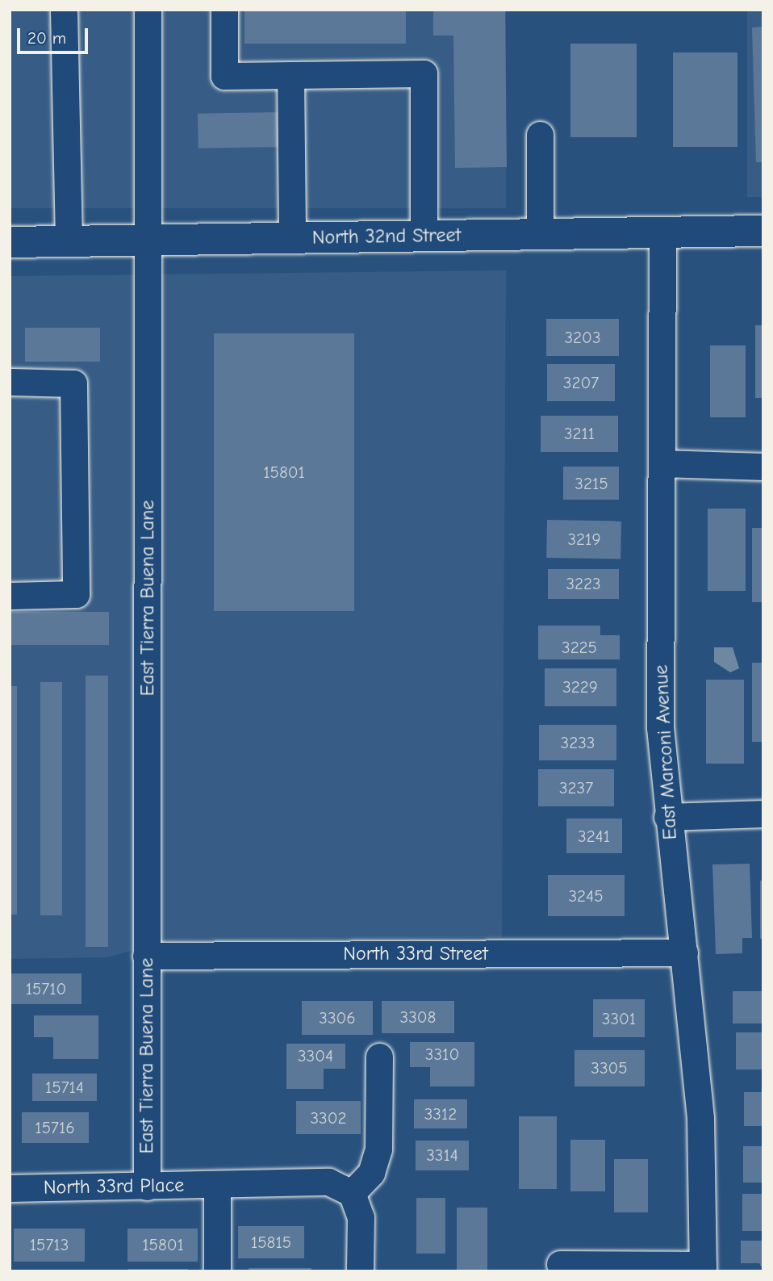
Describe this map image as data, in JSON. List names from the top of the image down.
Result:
{
  "streets": {
    "main road": ["North 32nd Street"],
    "street": [
      "East Tierra Buena Lane",
      "East Marconi Avenue",
      "North 33rd Street",
      "North 33rd Place"
    ]
  },
  "crossings": [
    ["North 32nd Street", "East Tierra Buena Lane"],
    ["North 32nd Street", "East Marconi Avenue"],
    ["East Tierra Buena Lane", "North 33rd Street"],
    ["East Tierra Buena Lane", "North 33rd Place"],
    ["East Marconi Avenue", "North 33rd Street"]
  ],
  "house_numbers": [
    "3203",
    "3207",
    "3211",
    "15801",
    "3215",
    "3219",
    "3223",
    "3225",
    "3229",
    "3233",
    "3237",
    "3241",
    "3245",
    "15710",
    "3308",
    "3306",
    "3301",
    "3310",
    "3304",
    "3305",
    "15714",
    "3312",
    "3302",
    "15716",
    "3314",
    "15815",
    "15713",
    "15801"
  ],
  "scale_bar": "20 m"
}
